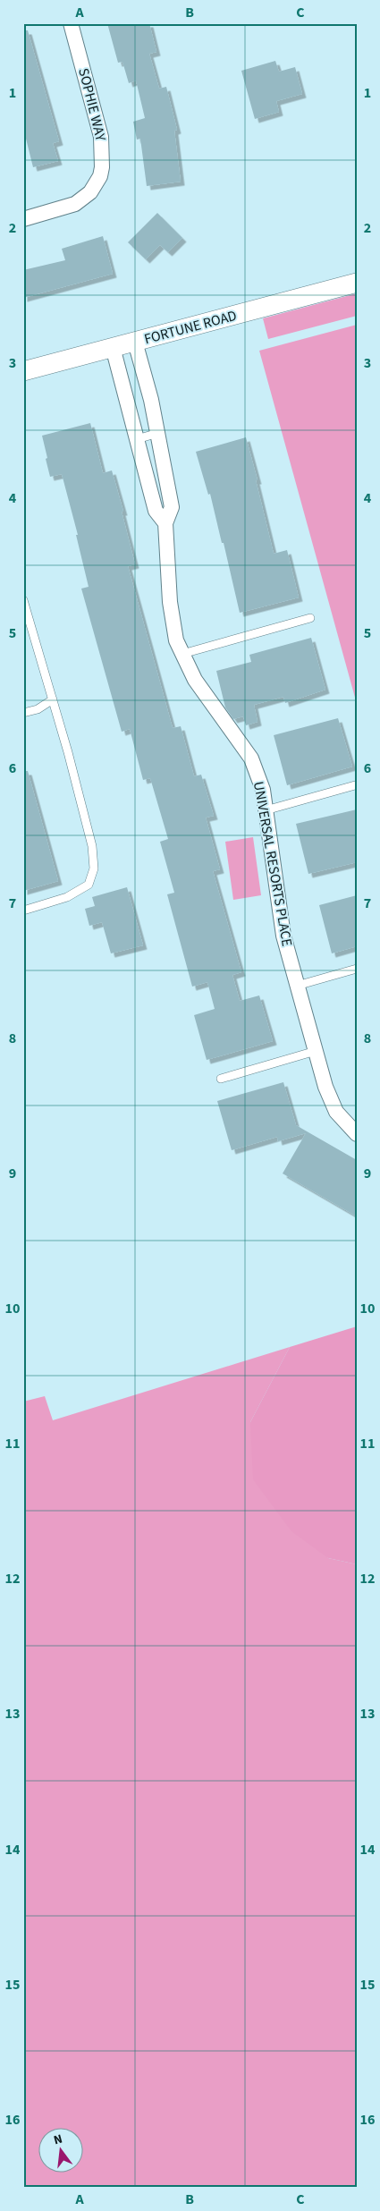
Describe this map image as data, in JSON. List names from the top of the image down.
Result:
{
  "streets": {
    "street": ["SOPHIE WAY", "FORTUNE ROAD", "UNIVERSAL RESORTS PLACE"]
  },
  "crossings": [
    ["FORTUNE ROAD", "UNIVERSAL RESORTS PLACE"]
  ],
  "north": "top",
  "grid": {
    "columns": ["A", "B", "C"],
    "rows": [
      "1",
      "2",
      "3",
      "4",
      "5",
      "6",
      "7",
      "8",
      "9",
      "10",
      "11",
      "12",
      "13",
      "14",
      "15",
      "16"
    ]
  }
}
